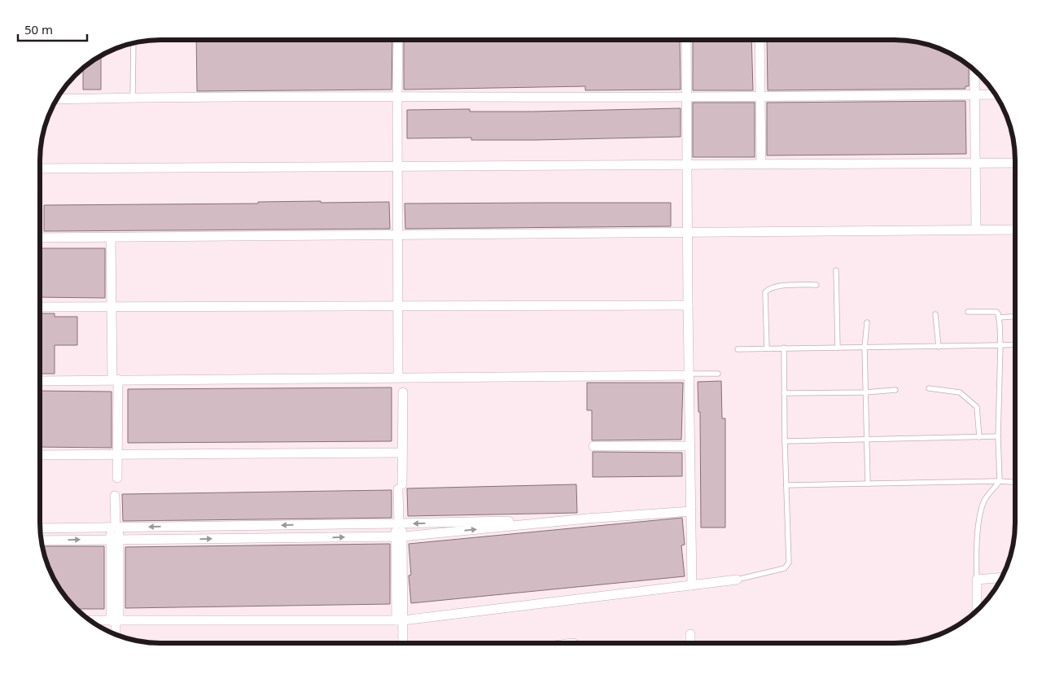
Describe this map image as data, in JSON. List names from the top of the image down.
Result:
{
  "scale_bar": "50 m"
}
